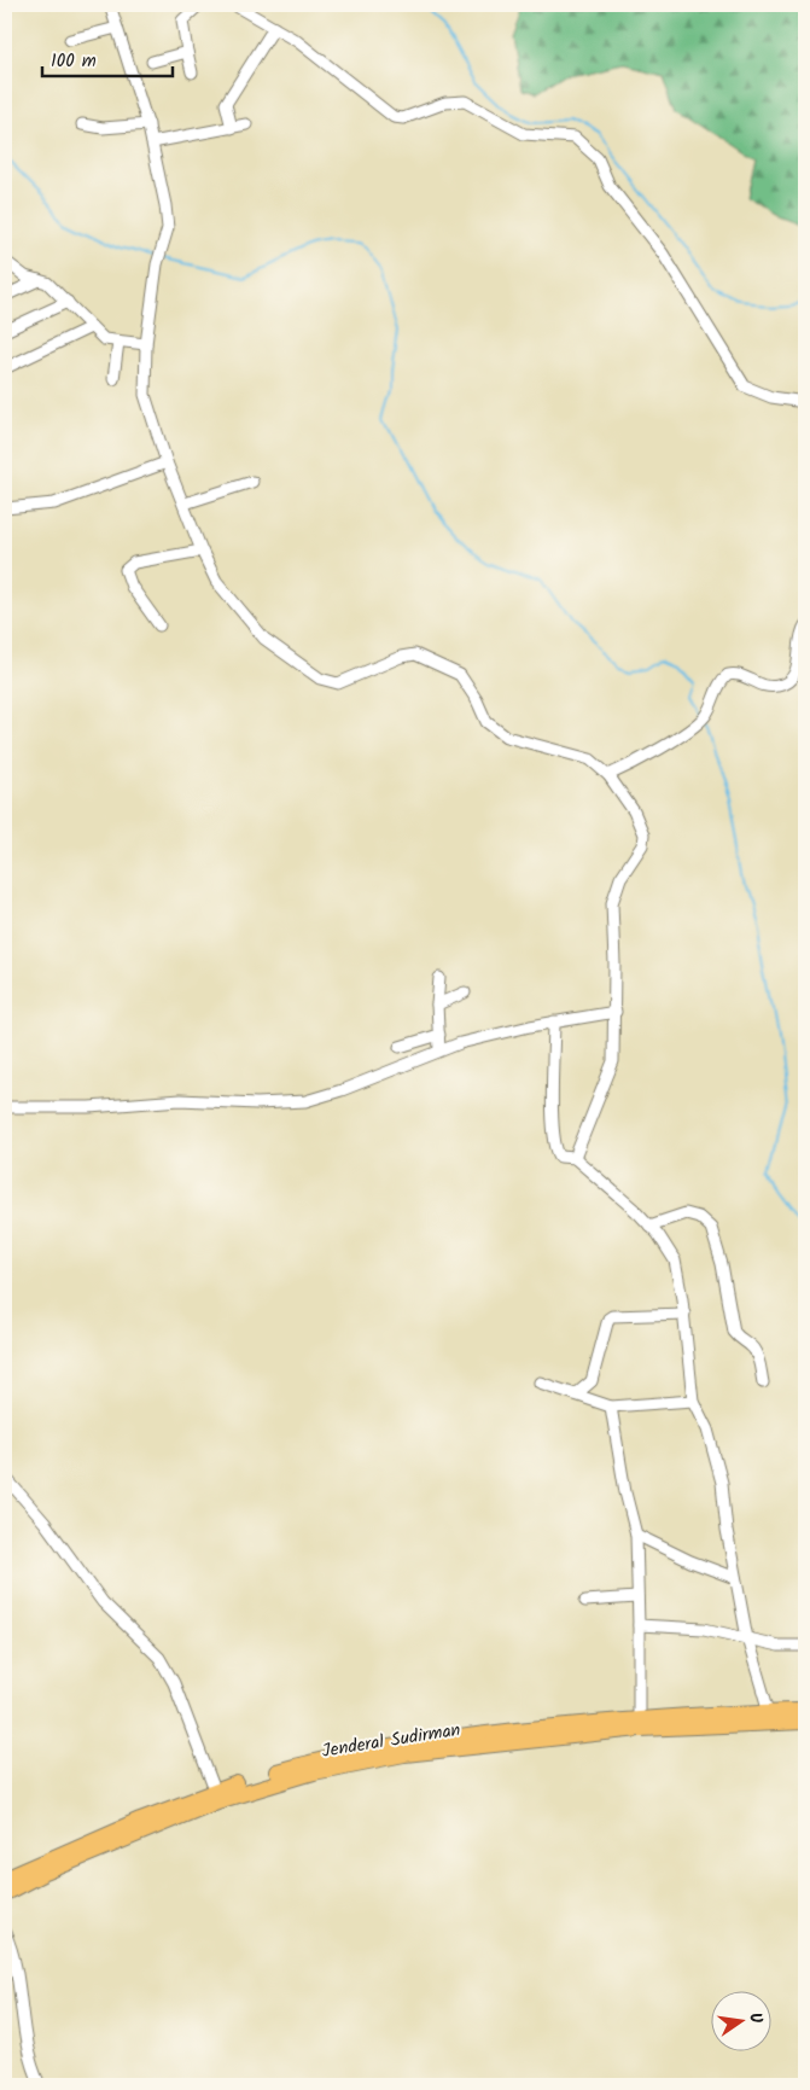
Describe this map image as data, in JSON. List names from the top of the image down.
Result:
{
  "streets": {
    "highway": ["Jenderal Sudirman"]
  },
  "scale_bar": "100 m",
  "north": "right"
}
